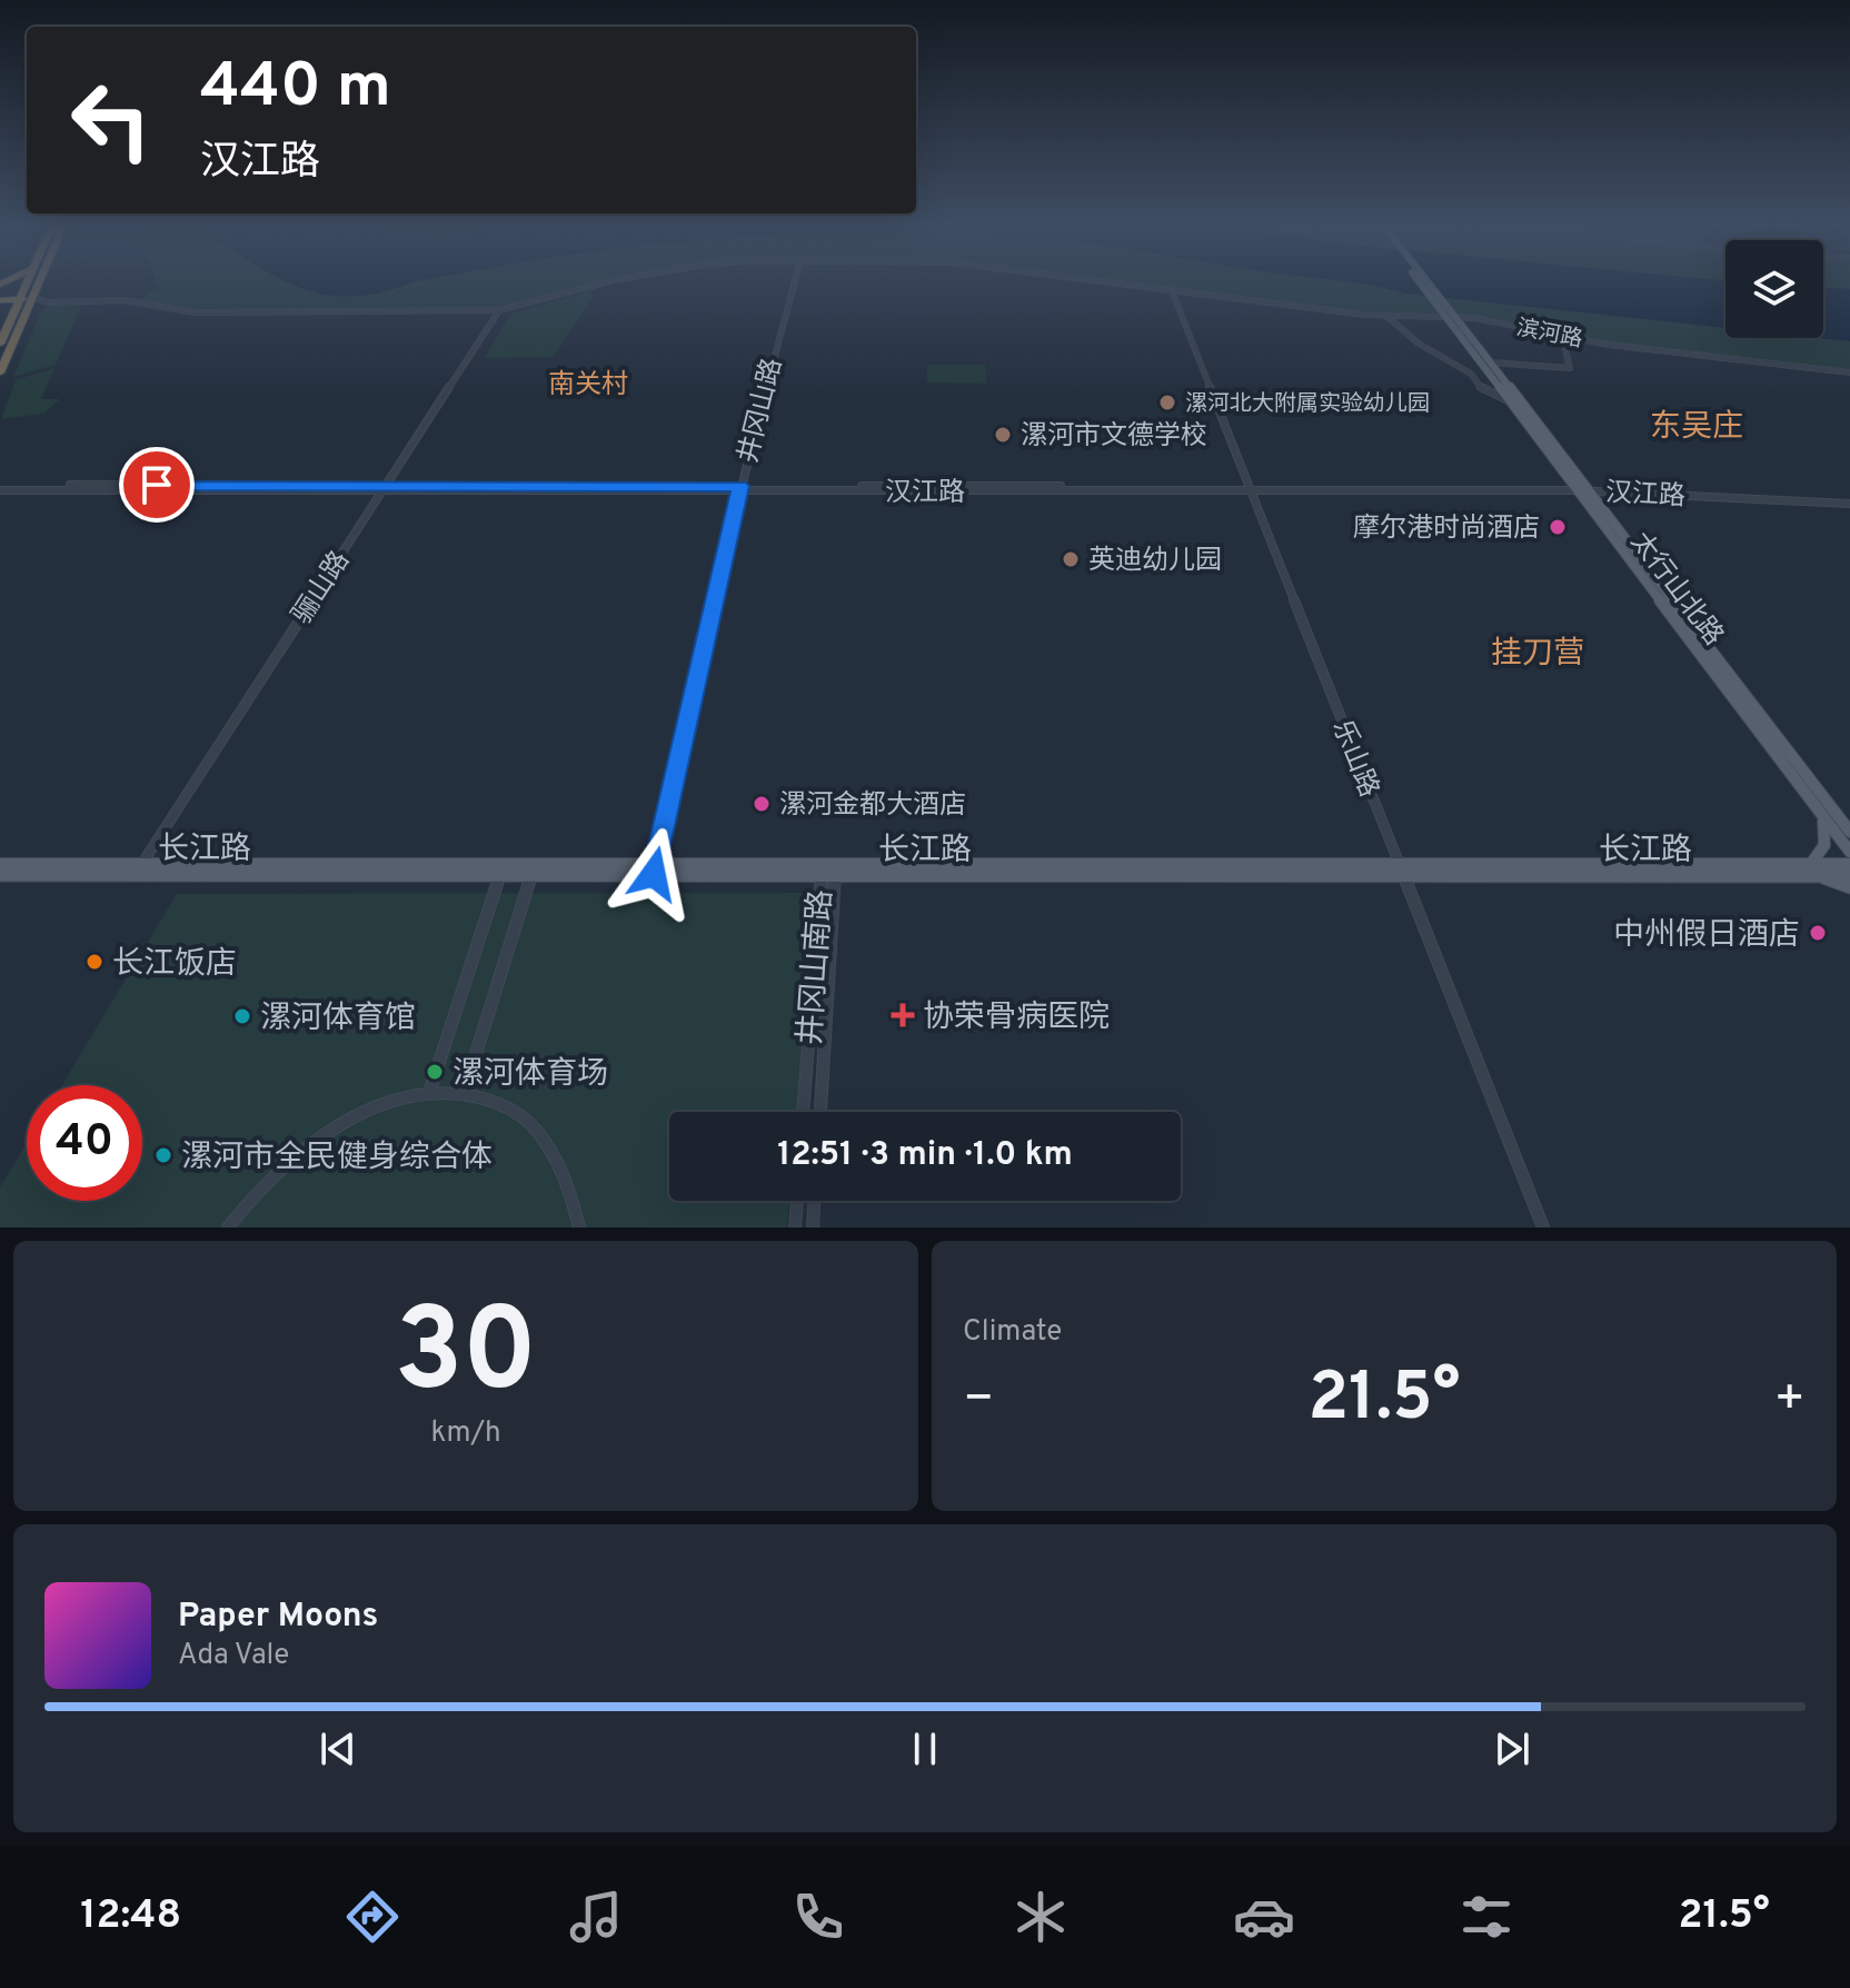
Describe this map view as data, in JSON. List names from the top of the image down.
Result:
{
  "streets": {
    "main road": ["太行山北路", "长江路"],
    "street": [
      "滨河路",
      "井冈山路",
      "汉江路",
      "骊山路",
      "乐山路",
      "井冈山南路"
    ]
  },
  "crossings": [
    ["滨河路", "骊山路"],
    ["滨河路", "乐山路"],
    ["井冈山路", "汉江路"],
    ["井冈山路", "长江路"],
    ["汉江路", "骊山路"],
    ["汉江路", "太行山北路"],
    ["汉江路", "乐山路"],
    ["骊山路", "长江路"],
    ["乐山路", "长江路"],
    ["长江路", "井冈山南路"]
  ],
  "districts": ["南关村", "东吴庄", "挂刀营"],
  "places": {
    "other": [
      "漯河北大附属实验幼儿园",
      "漯河市文德学校",
      "摩尔港时尚酒店",
      "英迪幼儿园",
      "漯河金都大酒店",
      "中州假日酒店",
      "长江饭店",
      "漯河体育馆",
      "漯河体育场",
      "漯河市全民健身综合体"
    ],
    "health": ["协荣骨病医院"]
  },
  "page": {
    "turn": ["440 m", "汉江路"],
    "limit": "40",
    "trip": "12:51 · 3 min · 1.0 km",
    "tile": [
      ["30", "km/h"],
      "Climate"
    ],
    "heat": ["−", "21.5°", "+"],
    "song": ["Paper Moons", "Ada Vale"],
    "tabs": ["12:48", "21.5°"]
  }
}
